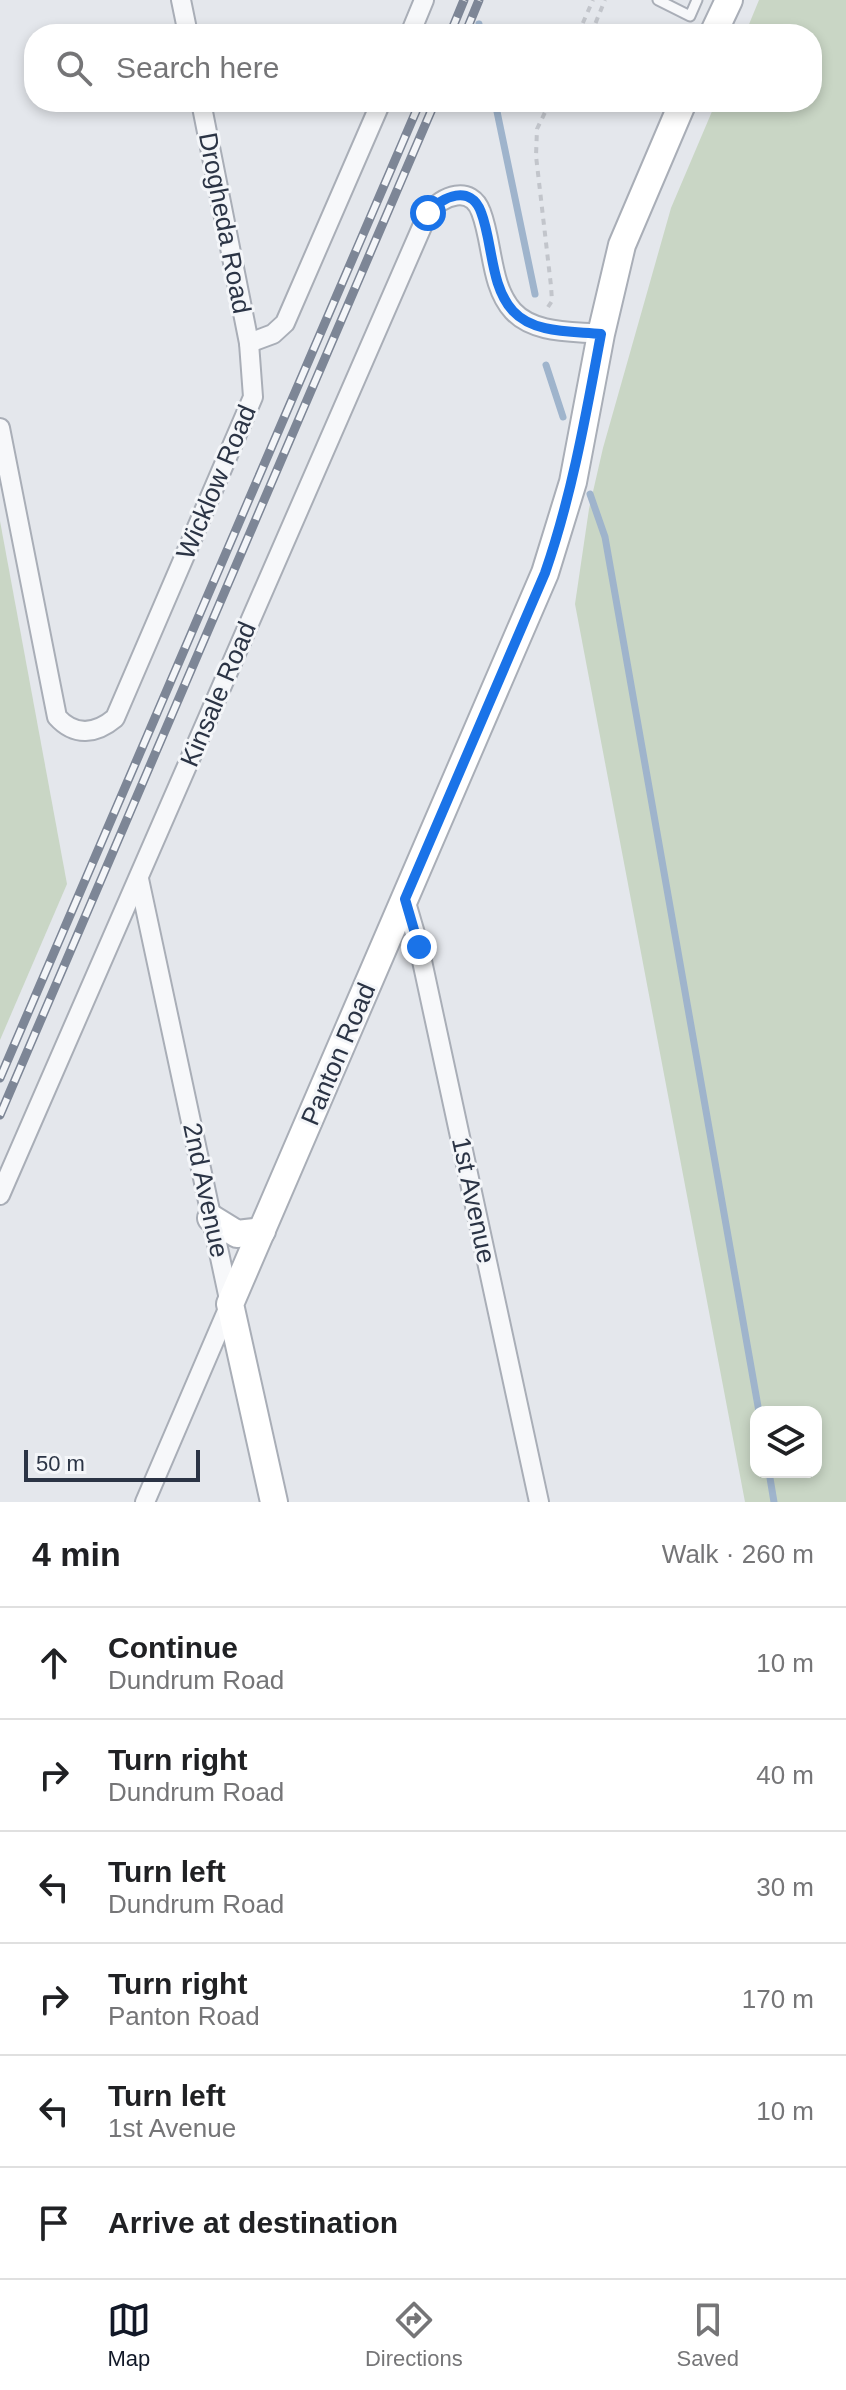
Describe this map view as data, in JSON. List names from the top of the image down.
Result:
{
  "streets": {
    "street": [
      "Drogheda Road",
      "Wicklow Road",
      "Kinsale Road",
      "Panton Road",
      "2nd Avenue",
      "1st Avenue"
    ]
  },
  "crossings": [
    ["Drogheda Road", "Wicklow Road"],
    ["Kinsale Road", "2nd Avenue"],
    ["Panton Road", "2nd Avenue"],
    ["Panton Road", "1st Avenue"]
  ],
  "scale_bar": "50 m",
  "page": {
    "search": "Search here",
    "scale": "50 m",
    "heading": ["4 min", "Walk · 260 m"],
    "list": [
      ["Continue", "Dundrum Road", "10 m"],
      ["Turn right", "Dundrum Road", "40 m"],
      ["Turn left", "Dundrum Road", "30 m"],
      ["Turn right", "Panton Road", "170 m"],
      ["Turn left", "1st Avenue", "10 m"],
      "Arrive at destination"
    ],
    "nav": ["Map", "Directions", "Saved"]
  }
}
